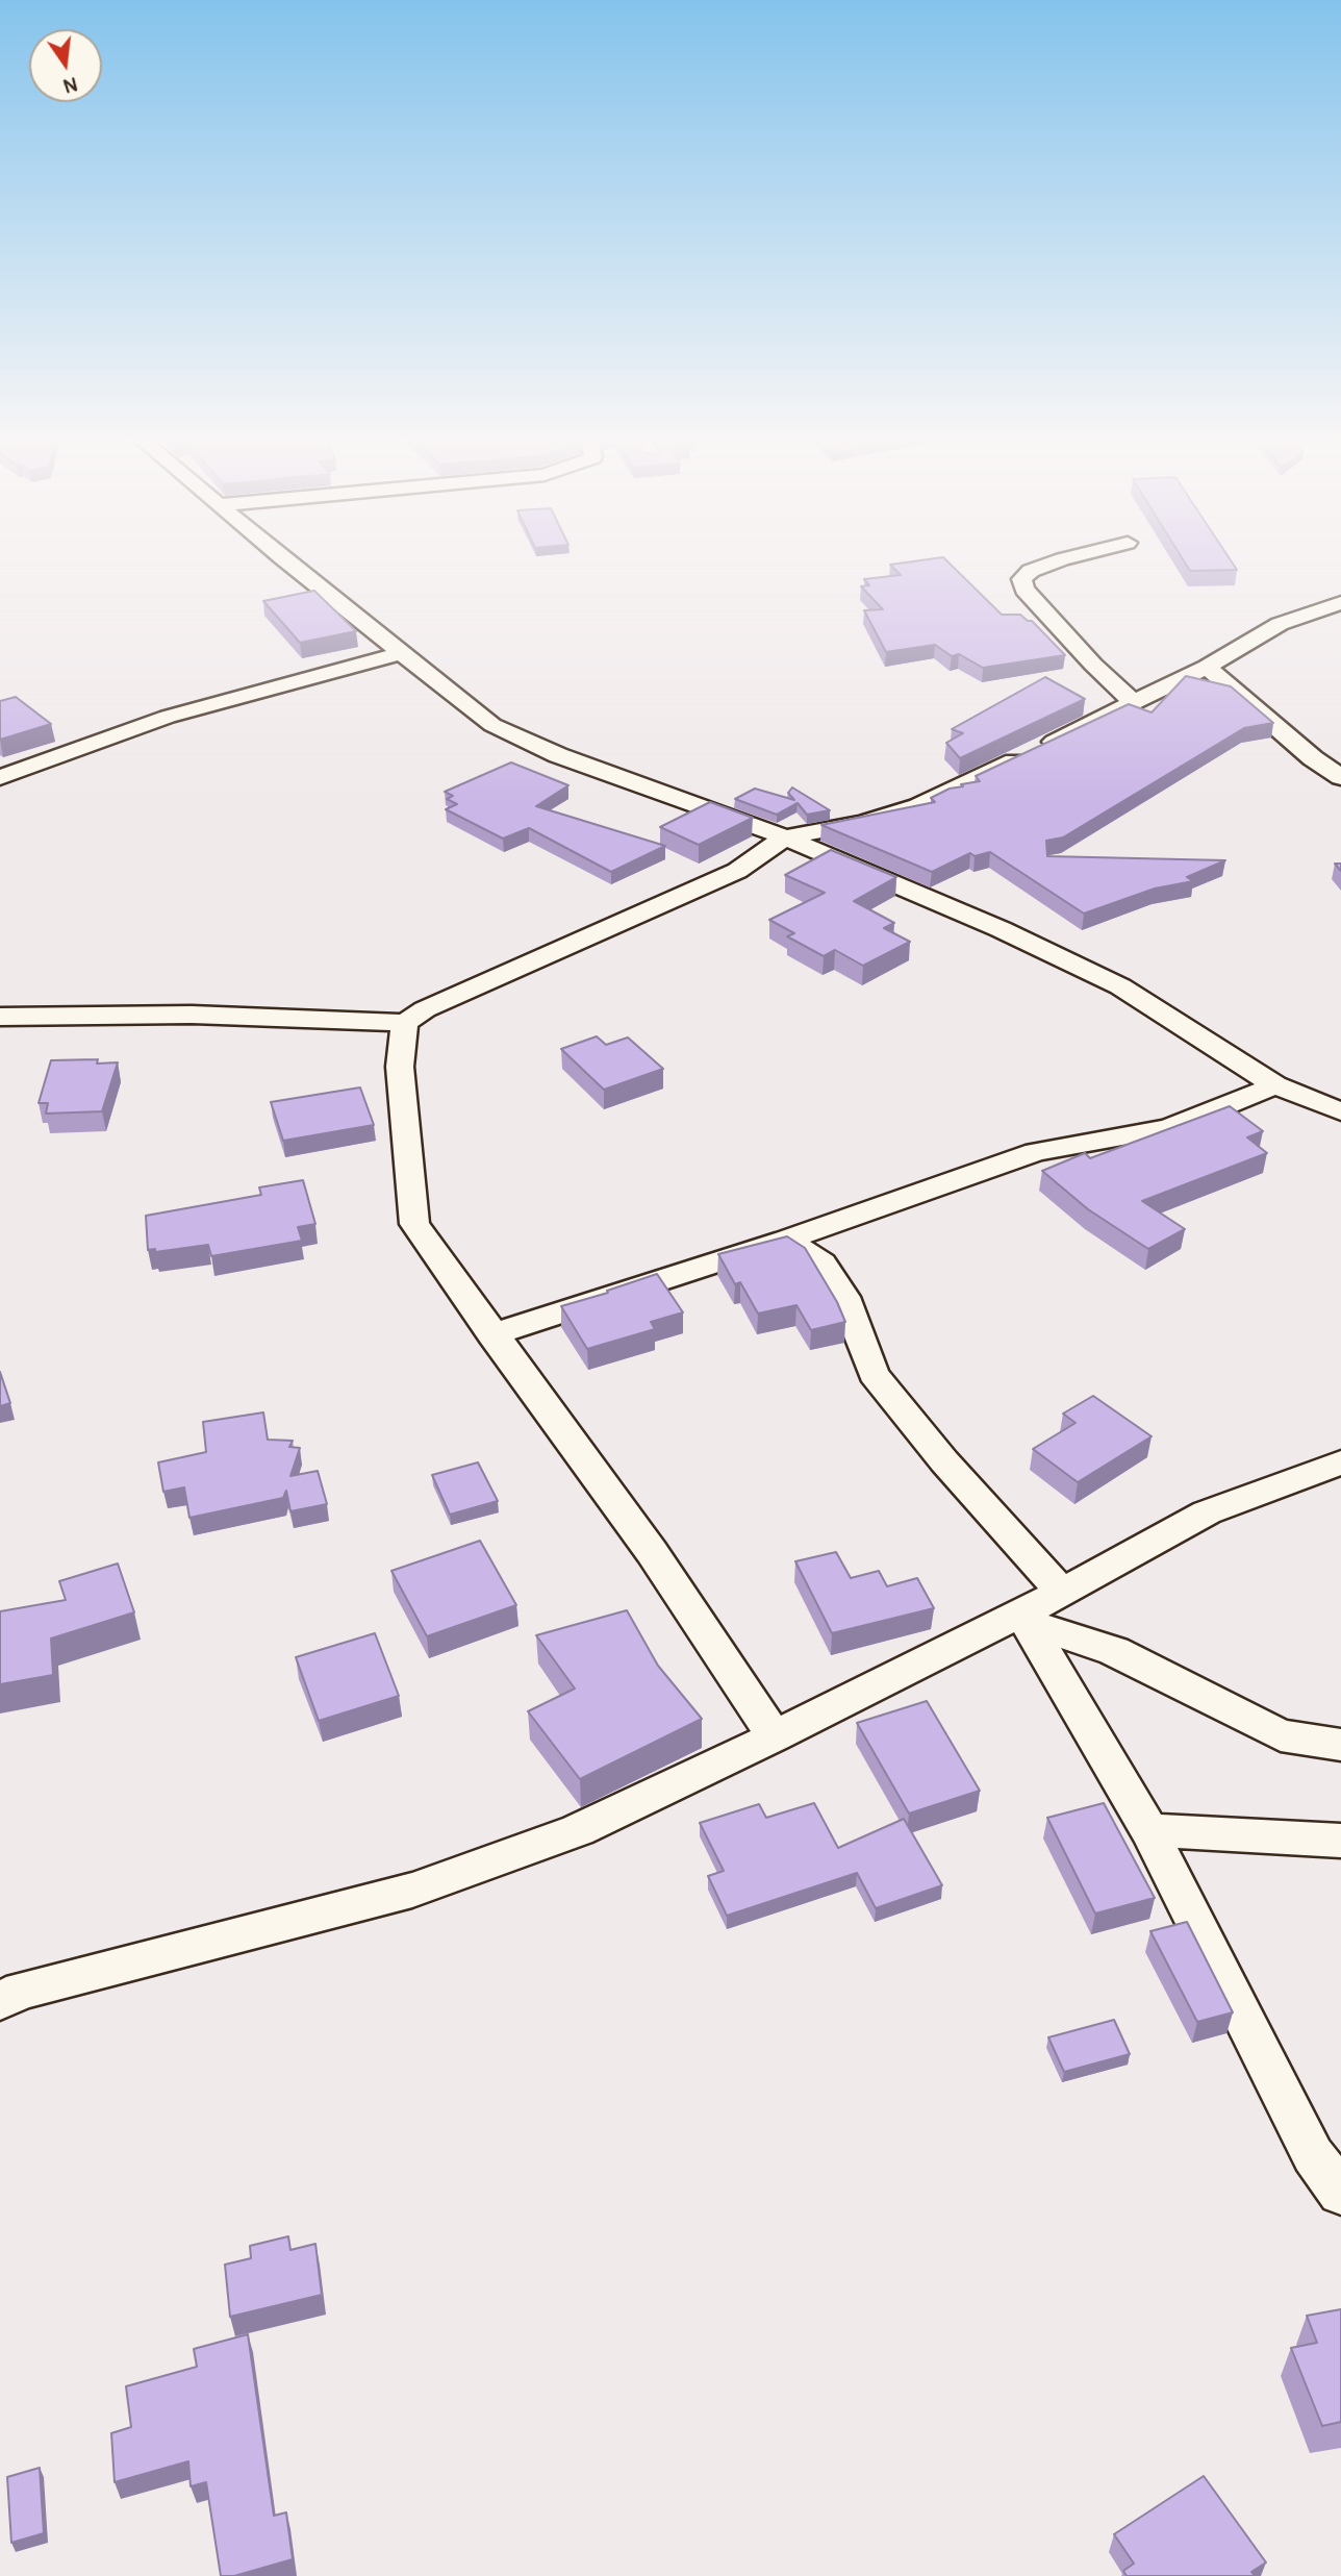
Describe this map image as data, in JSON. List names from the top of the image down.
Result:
{
  "north": "bottom"
}
